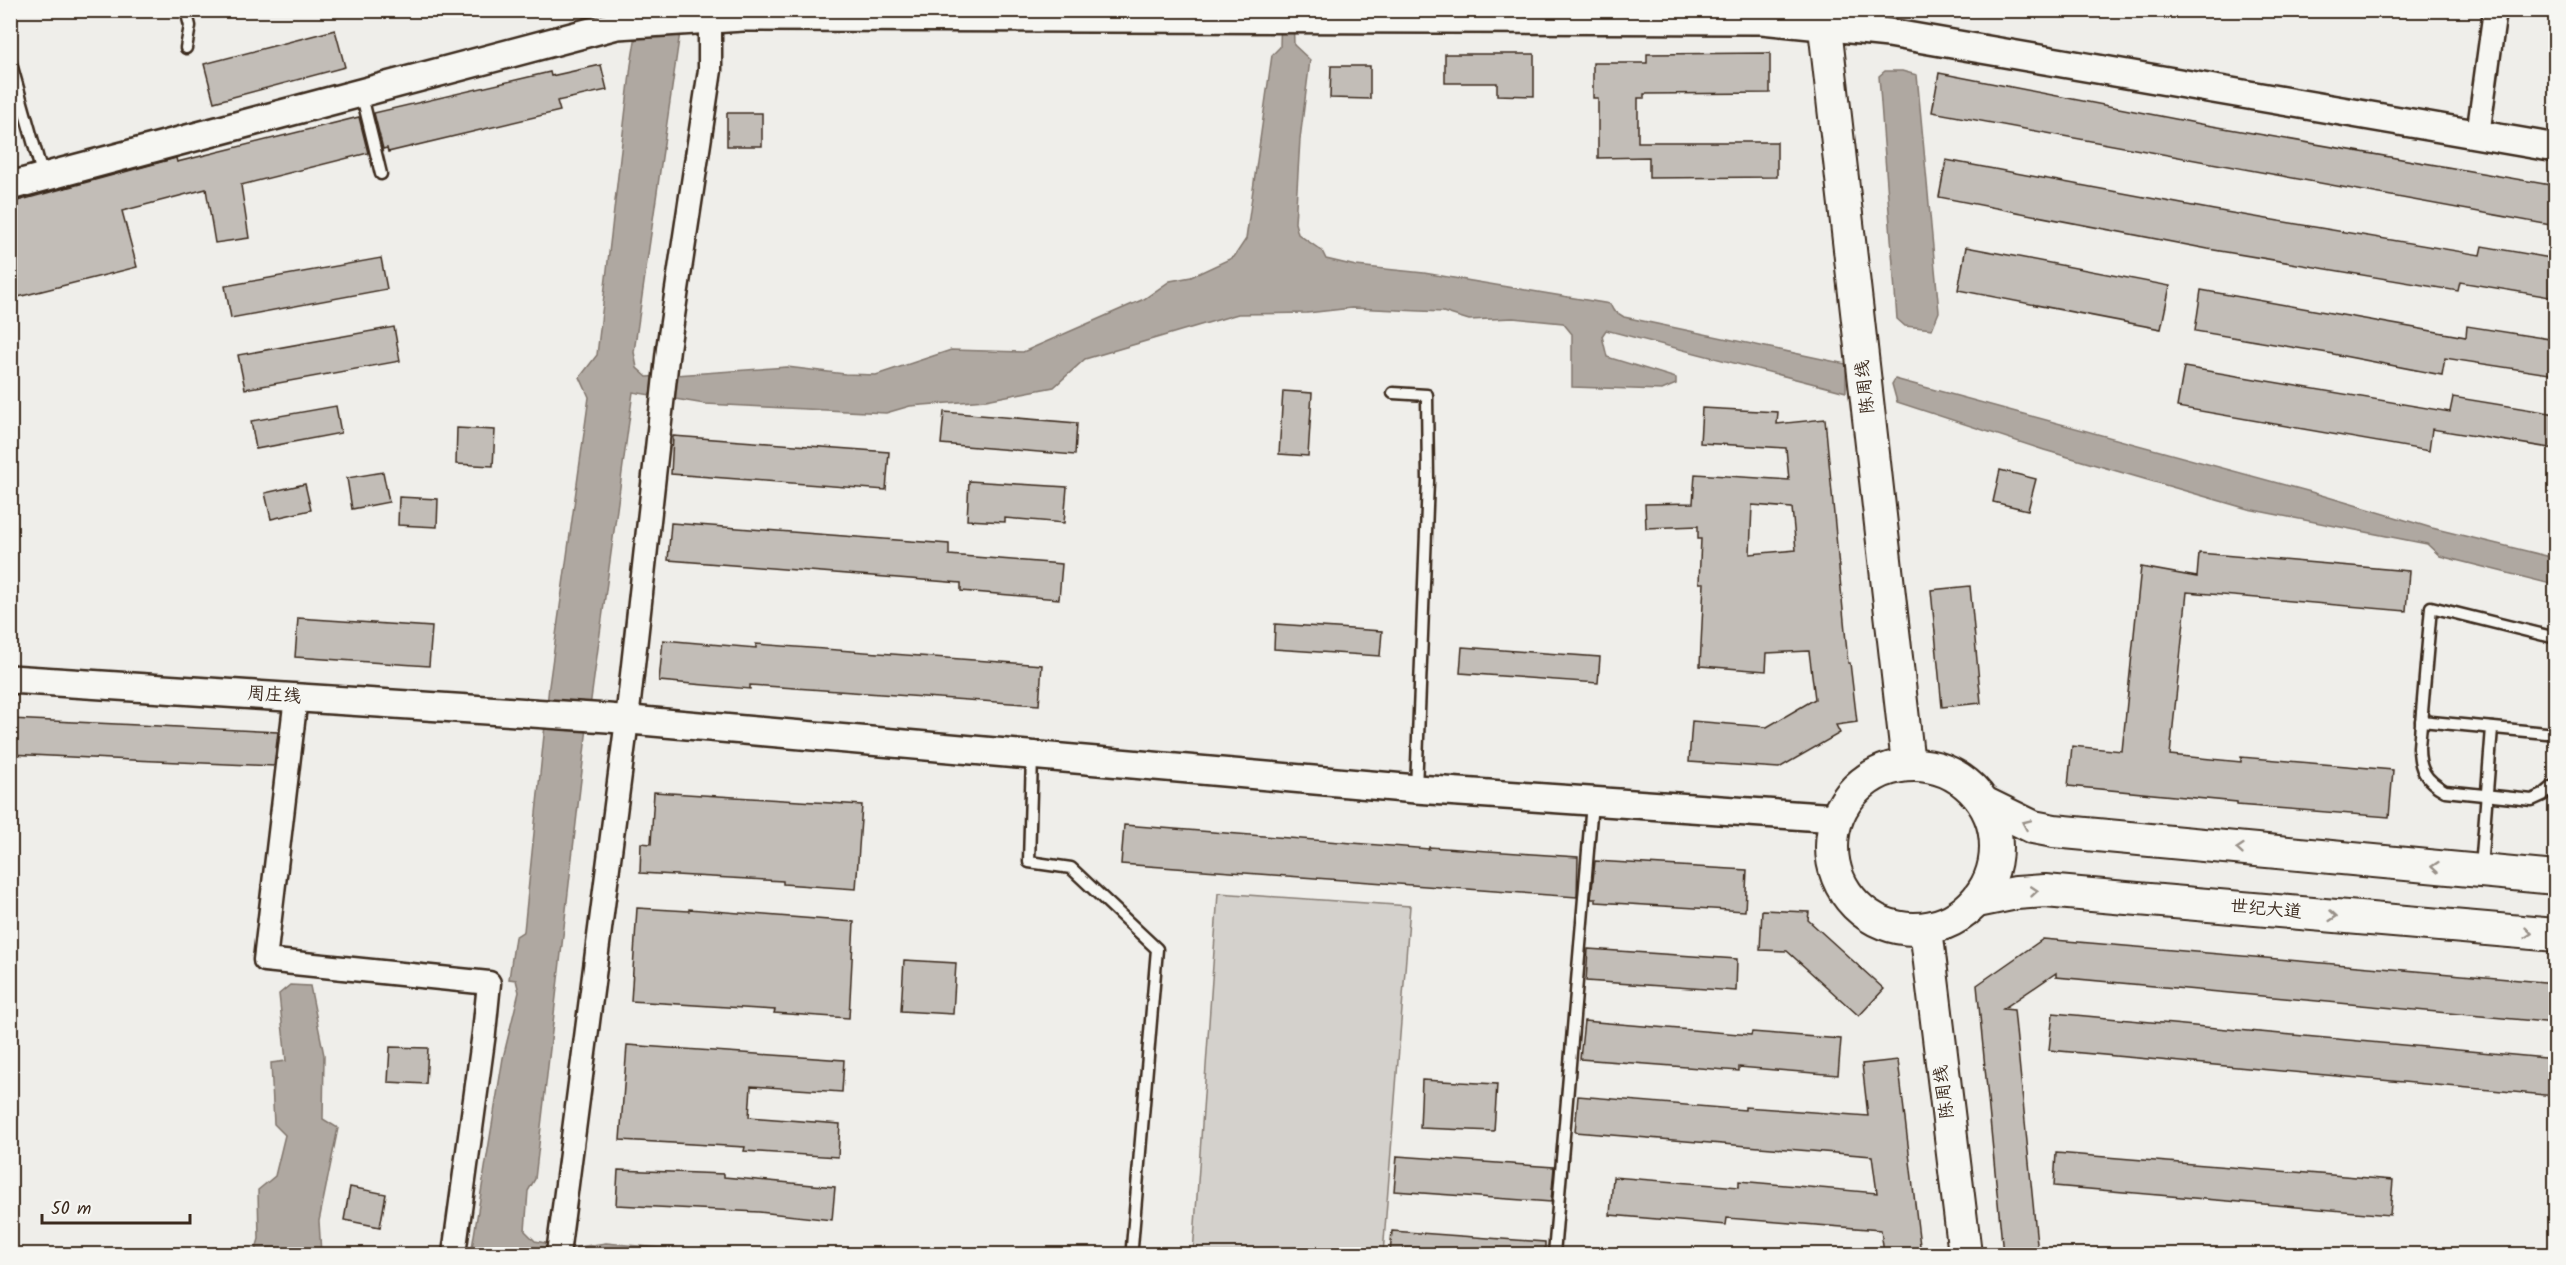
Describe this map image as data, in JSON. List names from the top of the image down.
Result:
{
  "streets": {
    "main road": ["陈周线", "世纪大道"],
    "street": ["周庄线"]
  },
  "crossings": [
    ["陈周线", "周庄线"],
    ["陈周线", "世纪大道"],
    ["周庄线", "世纪大道"]
  ],
  "scale_bar": "50 m"
}
